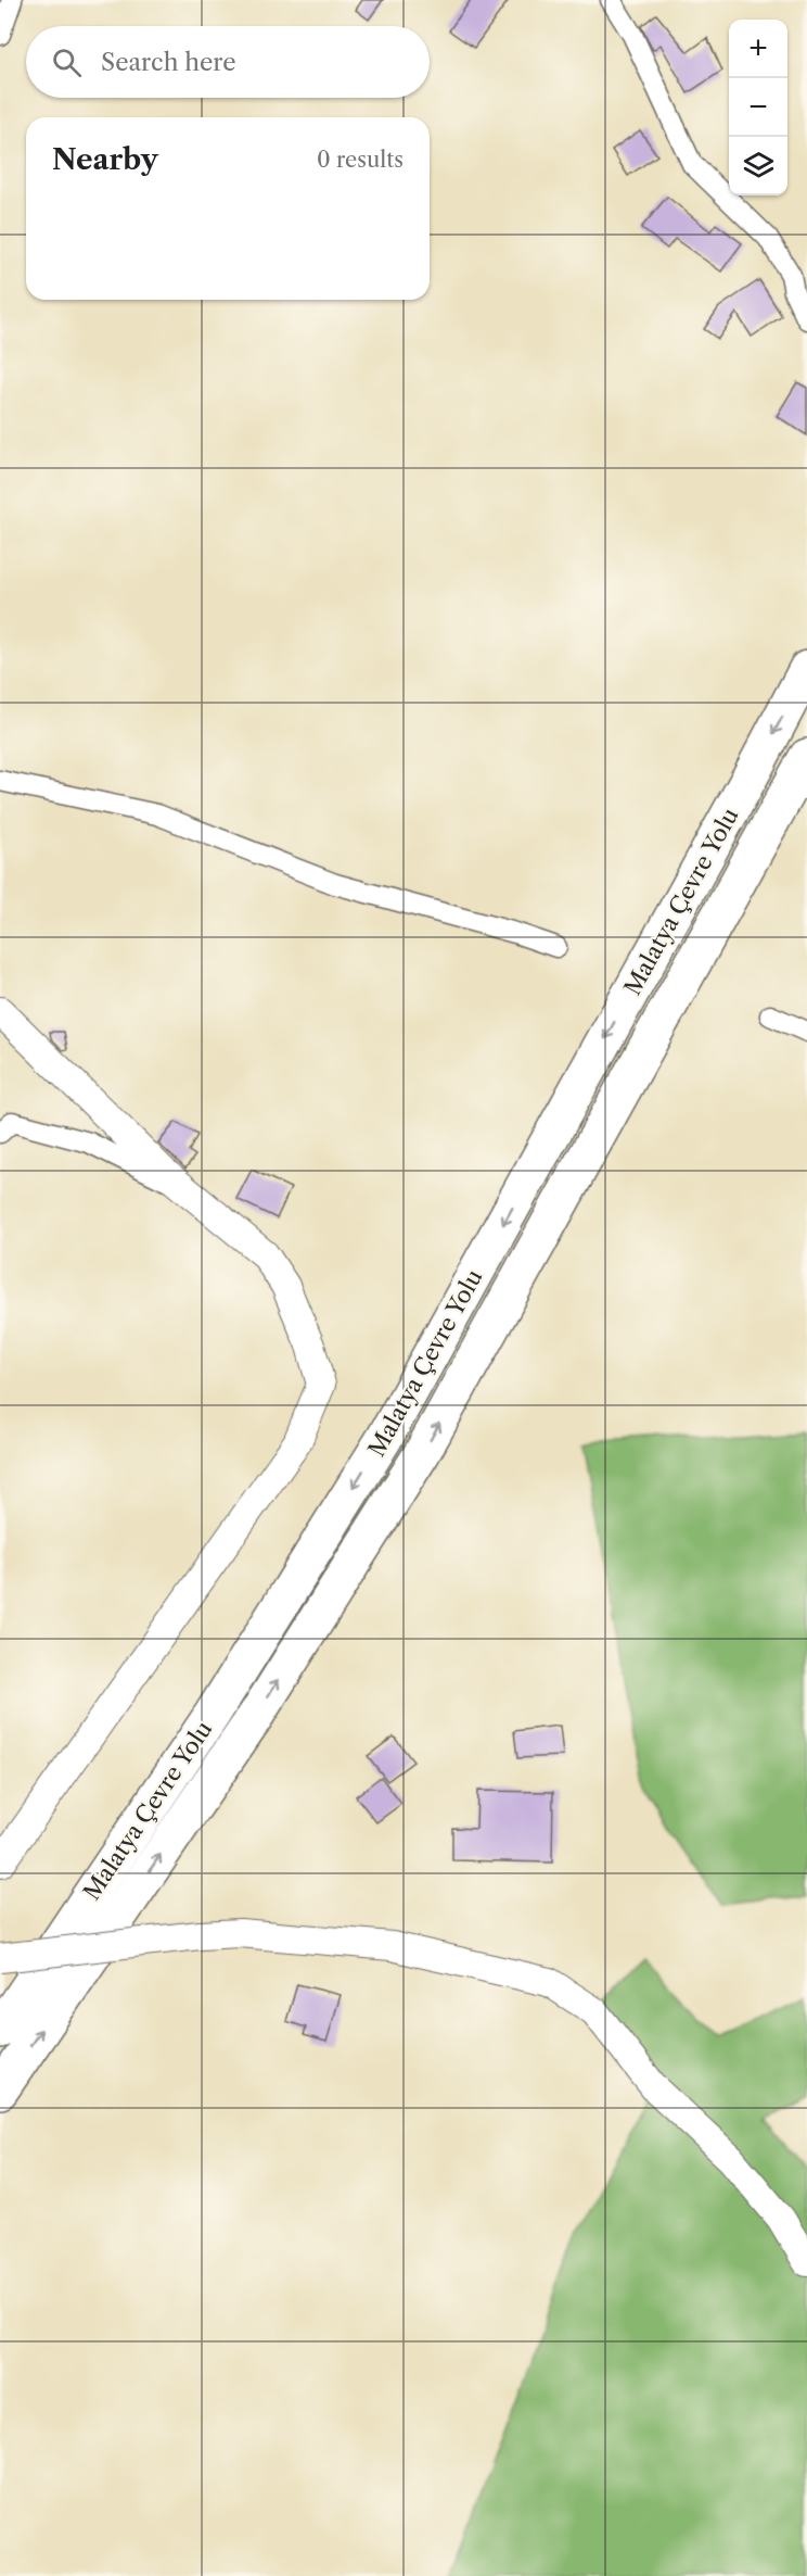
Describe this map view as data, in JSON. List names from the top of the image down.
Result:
{
  "streets": {
    "highway": ["Malatya Çevre Yolu"]
  },
  "page": {
    "map_buttons": ["+", "−"],
    "search": "Search here",
    "heading": ["Nearby", "0 results"]
  }
}
